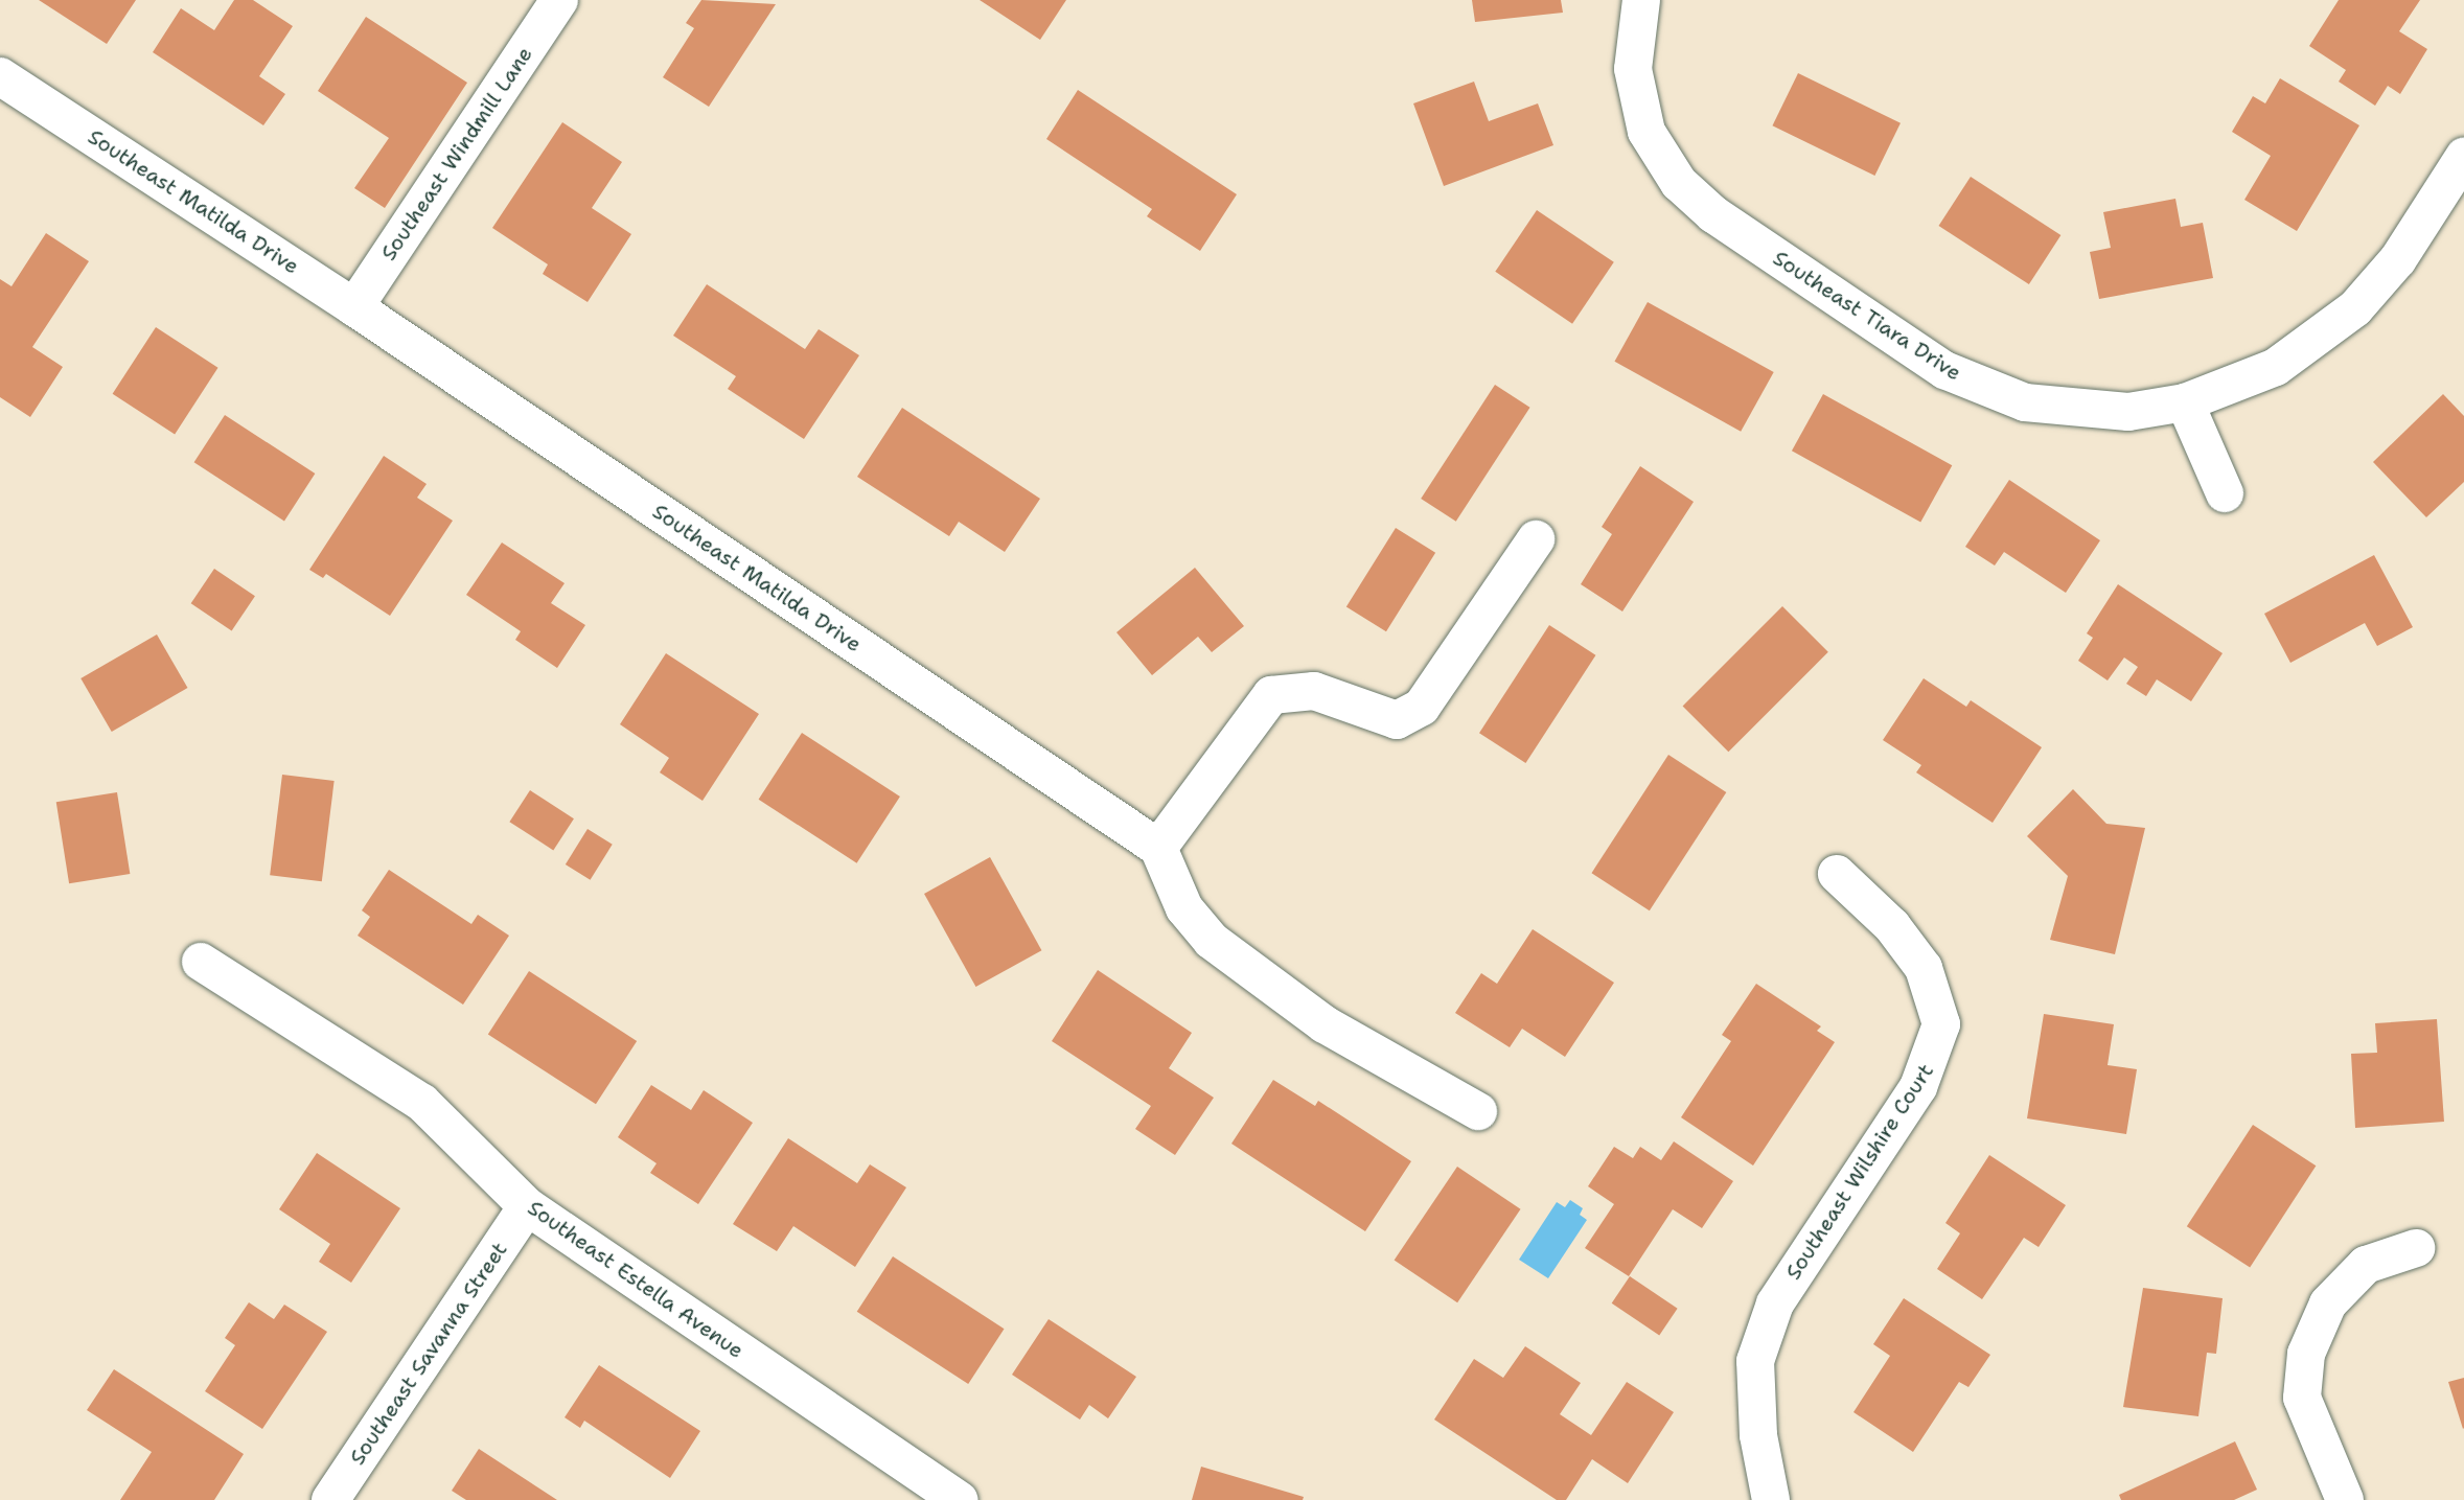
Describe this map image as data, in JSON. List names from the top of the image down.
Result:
{
  "streets": {
    "street": [
      "Southeast Windmill Lane",
      "Southeast Matilda Drive",
      "Southeast Tiara Drive",
      "Southeast Wilshire Court",
      "Southeast Estella Avenue",
      "Southeast Savanna Street"
    ]
  },
  "crossings": [
    ["Southeast Windmill Lane", "Southeast Matilda Drive"],
    ["Southeast Estella Avenue", "Southeast Savanna Street"]
  ]
}
